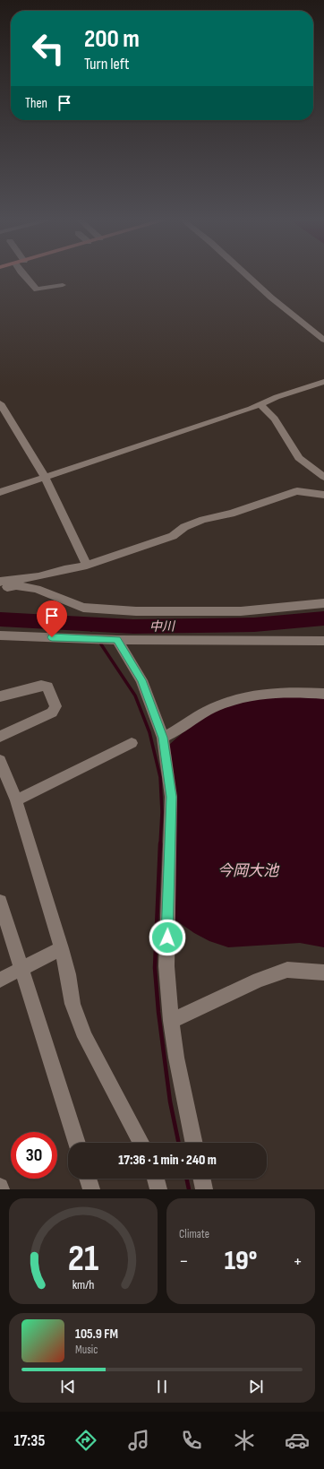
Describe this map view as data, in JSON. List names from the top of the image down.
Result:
{
  "water": ["中川", "今岡大池"],
  "page": {
    "turn": ["200 m", "Turn left"],
    "then": "Then",
    "limit": "30",
    "trip": "17:36 · 1 min · 240 m",
    "tile": "Climate",
    "heat": ["−", "19°", "+"],
    "song": ["105.9 FM", "Music"],
    "tabs": "17:35",
    "gauge": ["21", "km/h"]
  }
}
